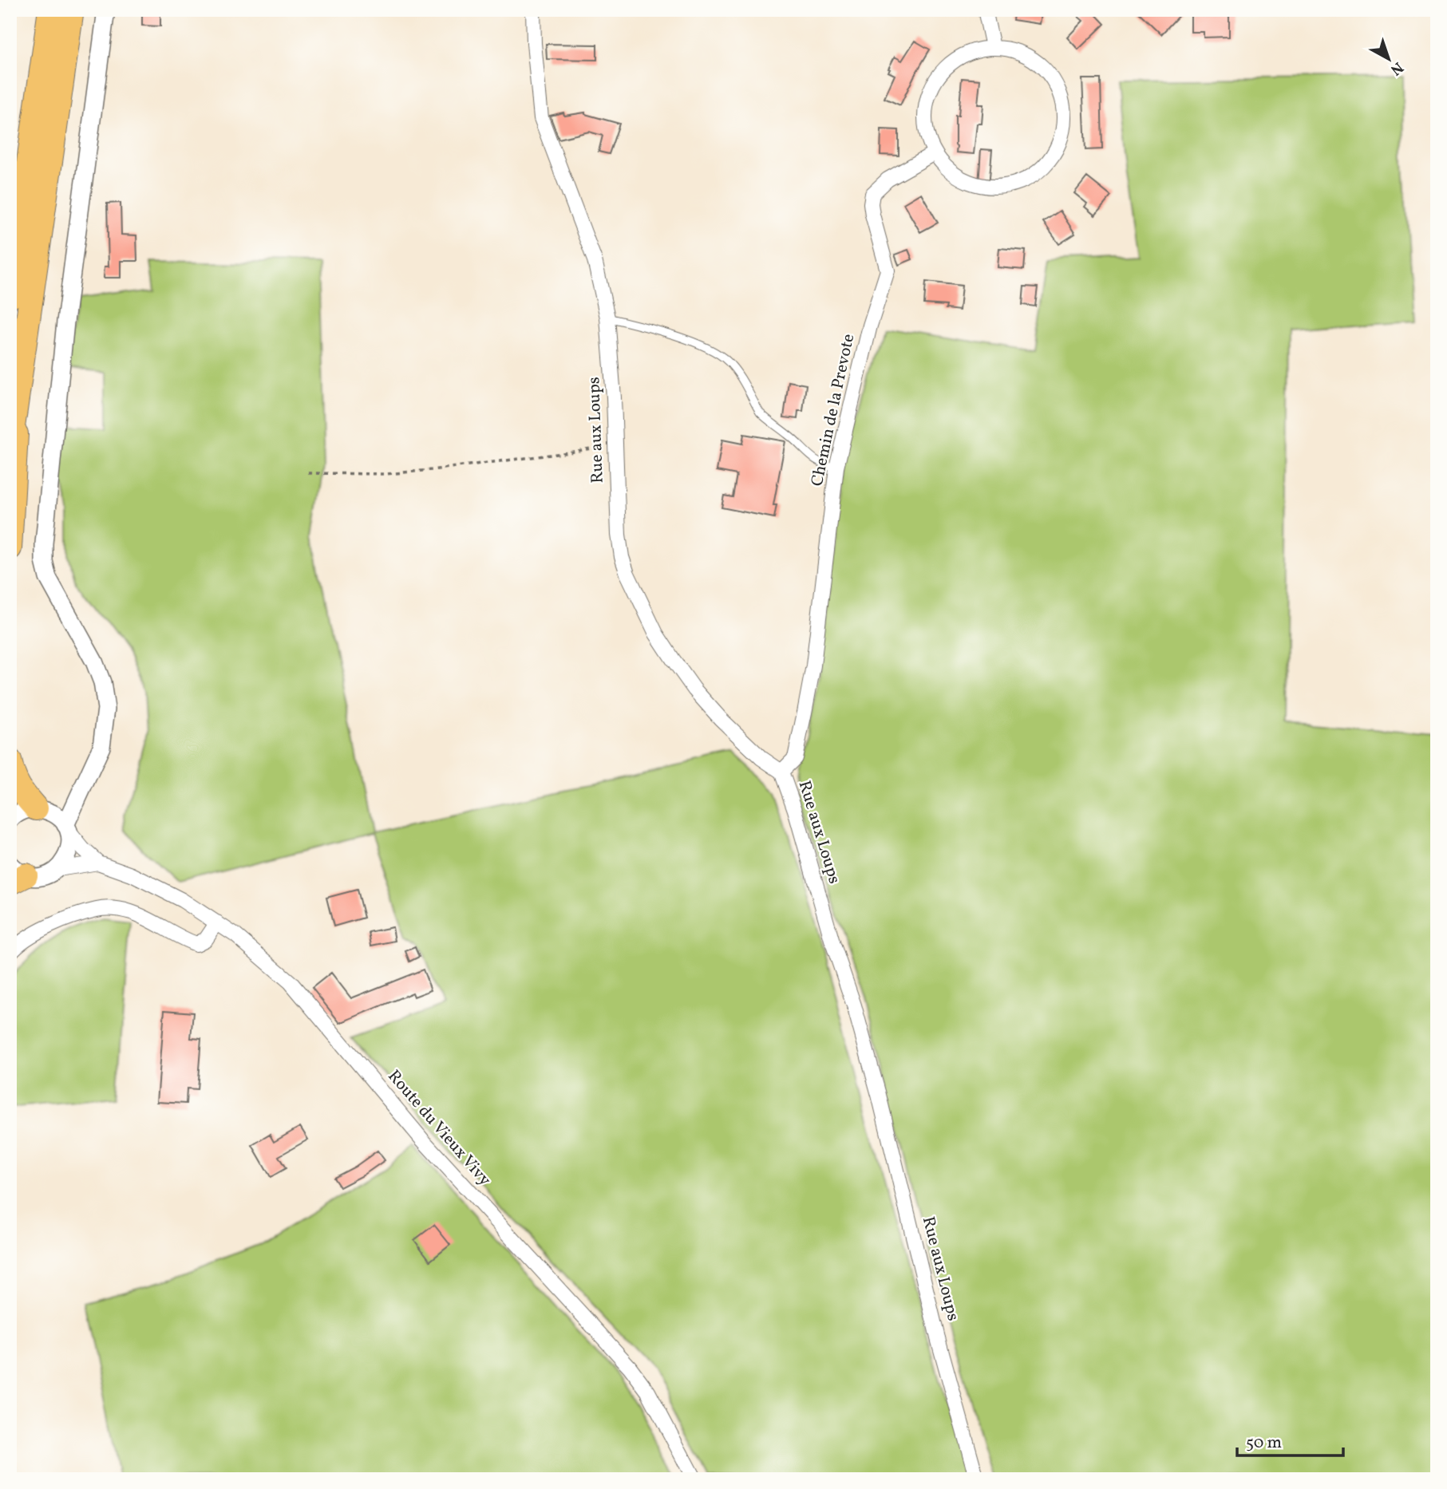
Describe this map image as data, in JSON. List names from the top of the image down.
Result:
{
  "streets": {
    "street": ["Chemin de la Prevote", "Rue aux Loups", "Route du Vieux Vivy"]
  },
  "crossings": [
    ["Chemin de la Prevote", "Rue aux Loups"]
  ],
  "scale_bar": "50 m",
  "north": "bottom right"
}
